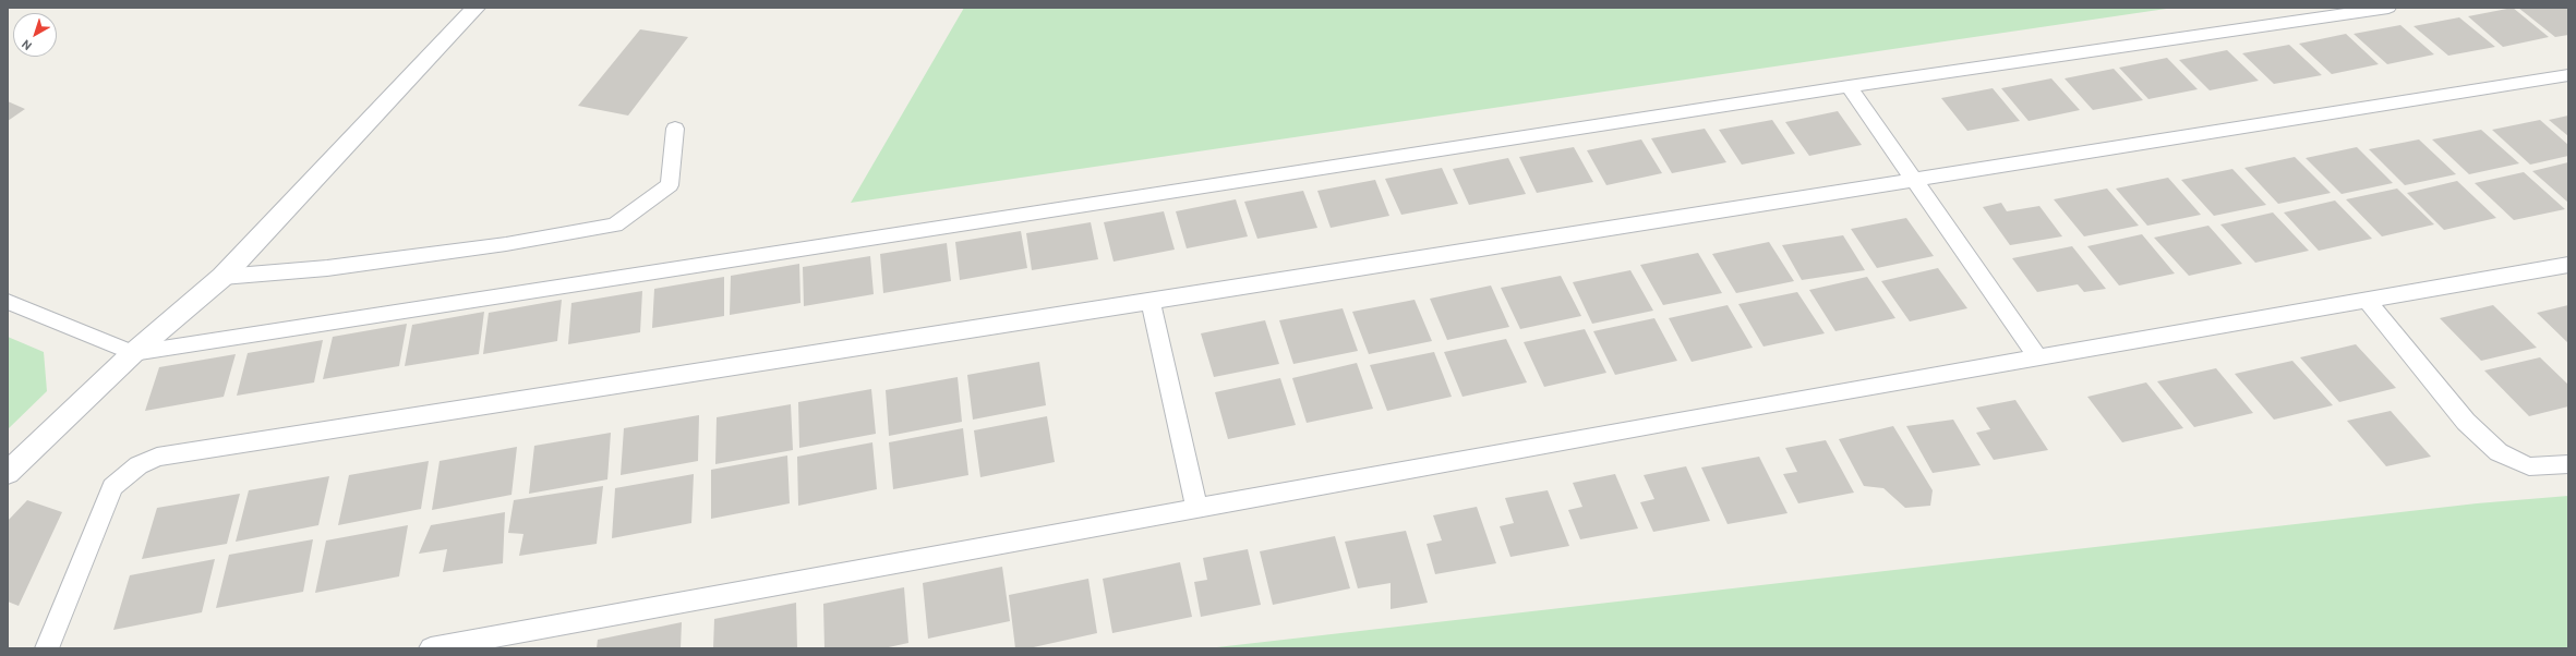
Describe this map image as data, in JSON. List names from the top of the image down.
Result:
{
  "north": "bottom left"
}
